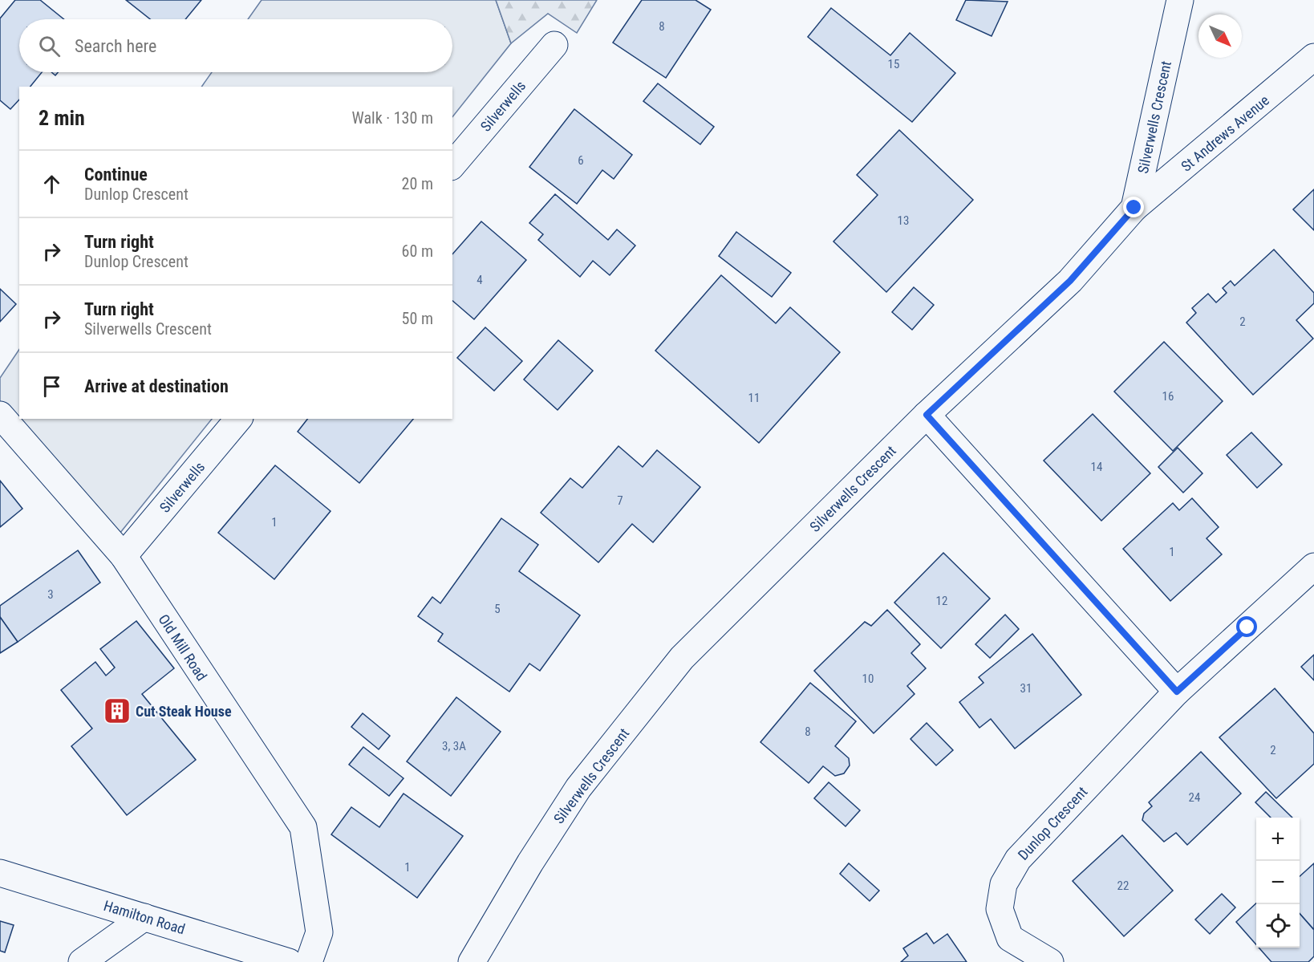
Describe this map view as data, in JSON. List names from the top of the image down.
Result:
{
  "streets": {
    "street": [
      "Silverwells",
      "Silverwells Crescent",
      "St Andrews Avenue",
      "Old Mill Road",
      "Dunlop Crescent",
      "Hamilton Road"
    ]
  },
  "crossings": [
    ["Silverwells", "Old Mill Road"],
    ["Silverwells Crescent", "St Andrews Avenue"]
  ],
  "places": {
    "building": ["Cut Steak House"]
  },
  "house_numbers": [
    "8",
    "15",
    "6",
    "13",
    "4",
    "2",
    "16",
    "11",
    "14",
    "7",
    "1",
    "1",
    "3",
    "12",
    "5",
    "10",
    "31",
    "8",
    "3, 3A",
    "2",
    "24",
    "1",
    "22"
  ],
  "north": "bottom right",
  "page": {
    "search": "Search here",
    "heading": ["2 min", "Walk · 130 m"],
    "list": [
      ["Continue", "Dunlop Crescent", "20 m"],
      ["Turn right", "Dunlop Crescent", "60 m"],
      ["Turn right", "Silverwells Crescent", "50 m"],
      "Arrive at destination"
    ],
    "map_buttons": ["+", "−"]
  }
}
